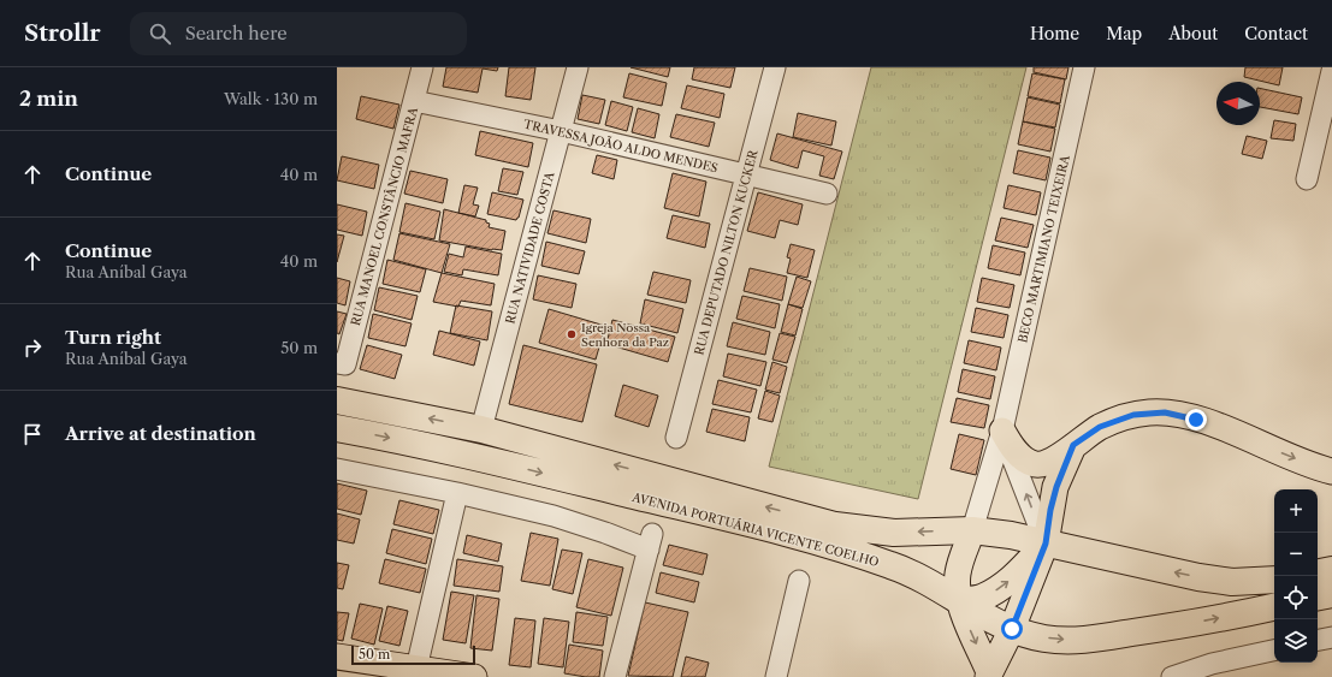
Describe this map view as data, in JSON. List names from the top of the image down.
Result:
{
  "streets": {
    "highway": ["AVENIDA PORTUÁRIA VICENTE COELHO"],
    "street": [
      "TRAVESSA JOÃO ALDO MENDES",
      "RUA MANOEL CONSTÂNCIO MAFRA",
      "RUA NATIVIDADE COSTA",
      "BECO MARTIMIANO TEIXEIRA",
      "RUA DEPUTADO NILTON KUCKER"
    ]
  },
  "crossings": [
    ["TRAVESSA JOÃO ALDO MENDES", "RUA MANOEL CONSTÂNCIO MAFRA"],
    ["TRAVESSA JOÃO ALDO MENDES", "RUA NATIVIDADE COSTA"],
    ["TRAVESSA JOÃO ALDO MENDES", "RUA DEPUTADO NILTON KUCKER"],
    ["RUA NATIVIDADE COSTA", "AVENIDA PORTUÁRIA VICENTE COELHO"],
    ["BECO MARTIMIANO TEIXEIRA", "AVENIDA PORTUÁRIA VICENTE COELHO"]
  ],
  "places": ["Igreja Nossa Senhora da Paz"],
  "scale_bar": "50 m",
  "north": "left",
  "page": {
    "header": "Strollr",
    "search": "Search here",
    "nav": [
      "Home",
      "Map",
      "About",
      "Contact"
    ],
    "heading": ["2 min", "Walk · 130 m"],
    "list": [
      ["Continue", "40 m"],
      ["Continue", "Rua Aníbal Gaya", "40 m"],
      ["Turn right", "Rua Aníbal Gaya", "50 m"],
      "Arrive at destination"
    ],
    "map_buttons": ["+", "−"],
    "scale": "50 m"
  }
}
